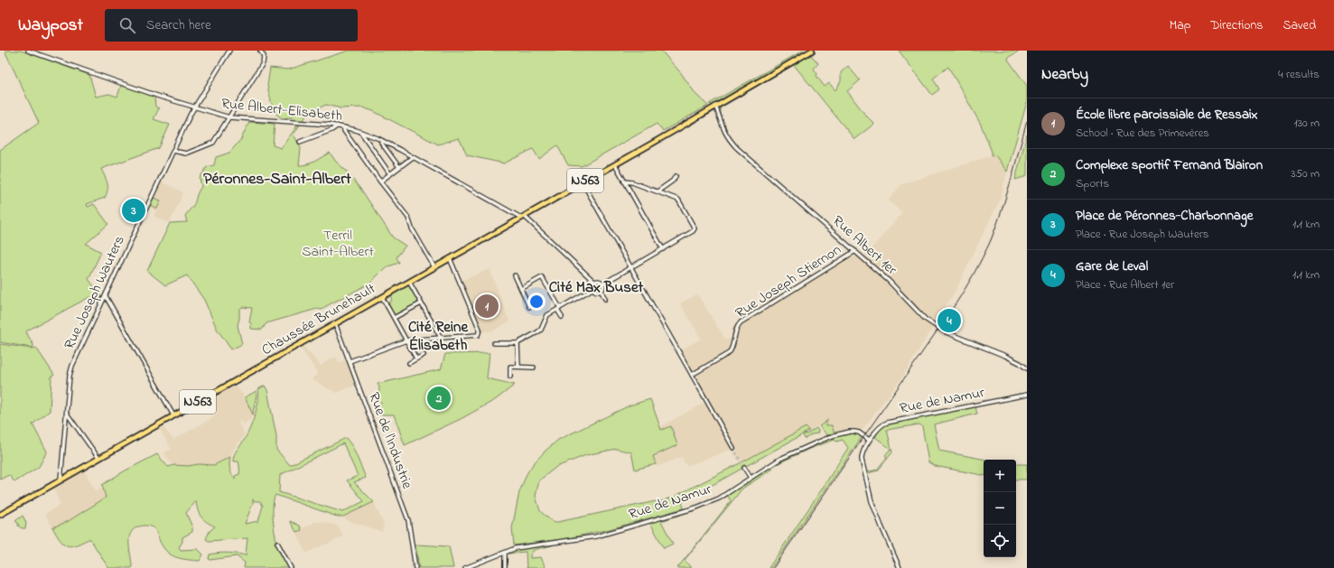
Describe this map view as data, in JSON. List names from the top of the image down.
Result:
{
  "streets": {
    "main road": ["N563", "Chaussée Brunehault"],
    "street": [
      "Rue Albert-Elisabeth",
      "Rue Albert 1er",
      "Rue Joseph Stiernon",
      "Rue Joseph Wauters",
      "Rue de Namur",
      "Rue de l'Industrie"
    ]
  },
  "crossings": [
    ["Rue Albert-Elisabeth", "Rue Joseph Wauters"],
    ["Rue Albert-Elisabeth", "Chaussée Brunehault"],
    ["N563", "Rue Albert 1er"],
    ["N563", "Chaussée Brunehault"],
    ["Rue Albert 1er", "Rue Joseph Stiernon"],
    ["Rue Albert 1er", "Chaussée Brunehault"],
    ["Rue Joseph Wauters", "Chaussée Brunehault"],
    ["Chaussée Brunehault", "Rue de l'Industrie"]
  ],
  "districts": ["Péronnes-Saint-Albert", "Cité Max Buset", "Cité Reine Élisabeth"],
  "parks": ["Terril Saint-Albert"],
  "page": {
    "header": "Waypost",
    "search": "Search here",
    "nav": ["Map", "Directions", "Saved"],
    "heading": ["Nearby", "4 results"],
    "list": [
      {
        "mark": "1",
        "name": "École libre paroissiale de Ressaix",
        "note": "School · Rue des Primevères",
        "value": "130 m"
      },
      {
        "mark": "2",
        "name": "Complexe sportif Fernand Blairon",
        "note": "Sports",
        "value": "350 m"
      },
      {
        "mark": "3",
        "name": "Place de Péronnes-Charbonnage",
        "note": "Place · Rue Joseph Wauters",
        "value": "1.1 km"
      },
      {
        "mark": "4",
        "name": "Gare de Leval",
        "note": "Place · Rue Albert 1er",
        "value": "1.1 km"
      }
    ],
    "pins": [
      "3",
      "1",
      "4",
      "2"
    ],
    "map_buttons": ["+", "−"]
  }
}
